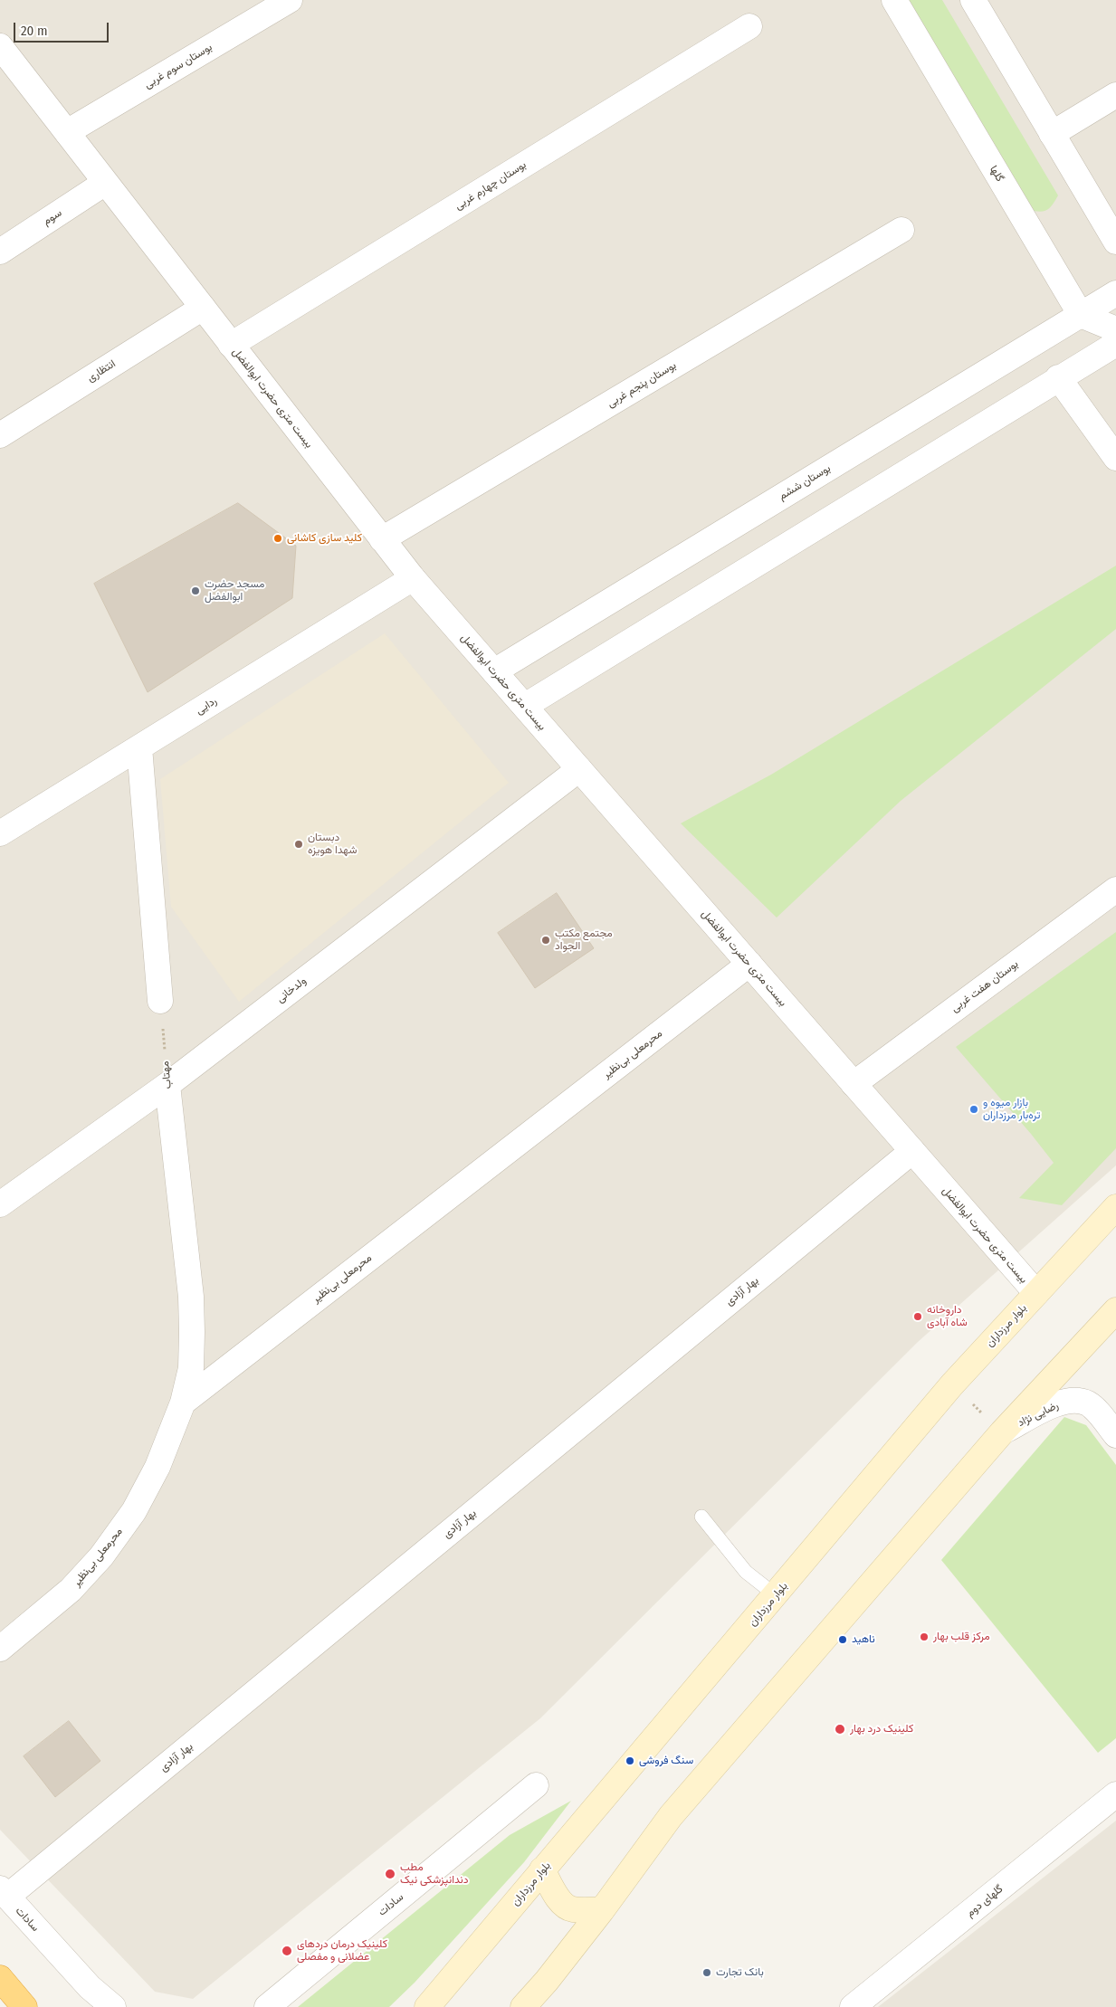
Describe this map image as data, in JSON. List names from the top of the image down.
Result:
{
  "streets": {
    "main road": ["بلوار مرزداران"],
    "street": [
      "بوستان سوم غربی",
      "گلها",
      "بوستان چهارم غربی",
      "سوم",
      "انتظاری",
      "بوستان پنجم غربی",
      "بیست متری حضرت ابوالفضل",
      "بوستان ششم",
      "ردایی",
      "بوستان هفت غربی",
      "ولدخانی",
      "محرمعلی بی‌نظیر",
      "مهتاب",
      "بهار آزادی",
      "رضایی نژاد",
      "گلهای دوم",
      "سادات"
    ]
  },
  "crossings": [
    ["بوستان سوم غربی", "بیست متری حضرت ابوالفضل"],
    ["گلها", "بوستان ششم"],
    ["بوستان چهارم غربی", "بیست متری حضرت ابوالفضل"],
    ["سوم", "بیست متری حضرت ابوالفضل"],
    ["انتظاری", "بیست متری حضرت ابوالفضل"],
    ["بوستان پنجم غربی", "بیست متری حضرت ابوالفضل"],
    ["بیست متری حضرت ابوالفضل", "بوستان ششم"],
    ["بیست متری حضرت ابوالفضل", "ردایی"],
    ["بیست متری حضرت ابوالفضل", "بوستان هفت غربی"],
    ["بیست متری حضرت ابوالفضل", "ولدخانی"],
    ["بیست متری حضرت ابوالفضل", "محرمعلی بی‌نظیر"],
    ["بیست متری حضرت ابوالفضل", "بهار آزادی"],
    ["بیست متری حضرت ابوالفضل", "بلوار مرزداران"],
    ["ولدخانی", "مهتاب"],
    ["محرمعلی بی‌نظیر", "مهتاب"],
    ["بهار آزادی", "سادات"]
  ],
  "places": [
    "کلید سازی کاشانی",
    "مسجد حضرت ابوالفضل",
    "دبستان شهدا هویزه",
    "مجتمع مکتب الجواد",
    "بازار میوه و تره‌بار مرزداران",
    "داروخانه شاه آبادی",
    "مرکز قلب بهار",
    "ناهید",
    "کلینیک درد بهار",
    "سنگ فروشی",
    "مطب دندانپزشکی نیک",
    "کلینیک درمان دردهای عضلانی و مفصلی",
    "بانک تجارت"
  ],
  "scale_bar": "20 m"
}
